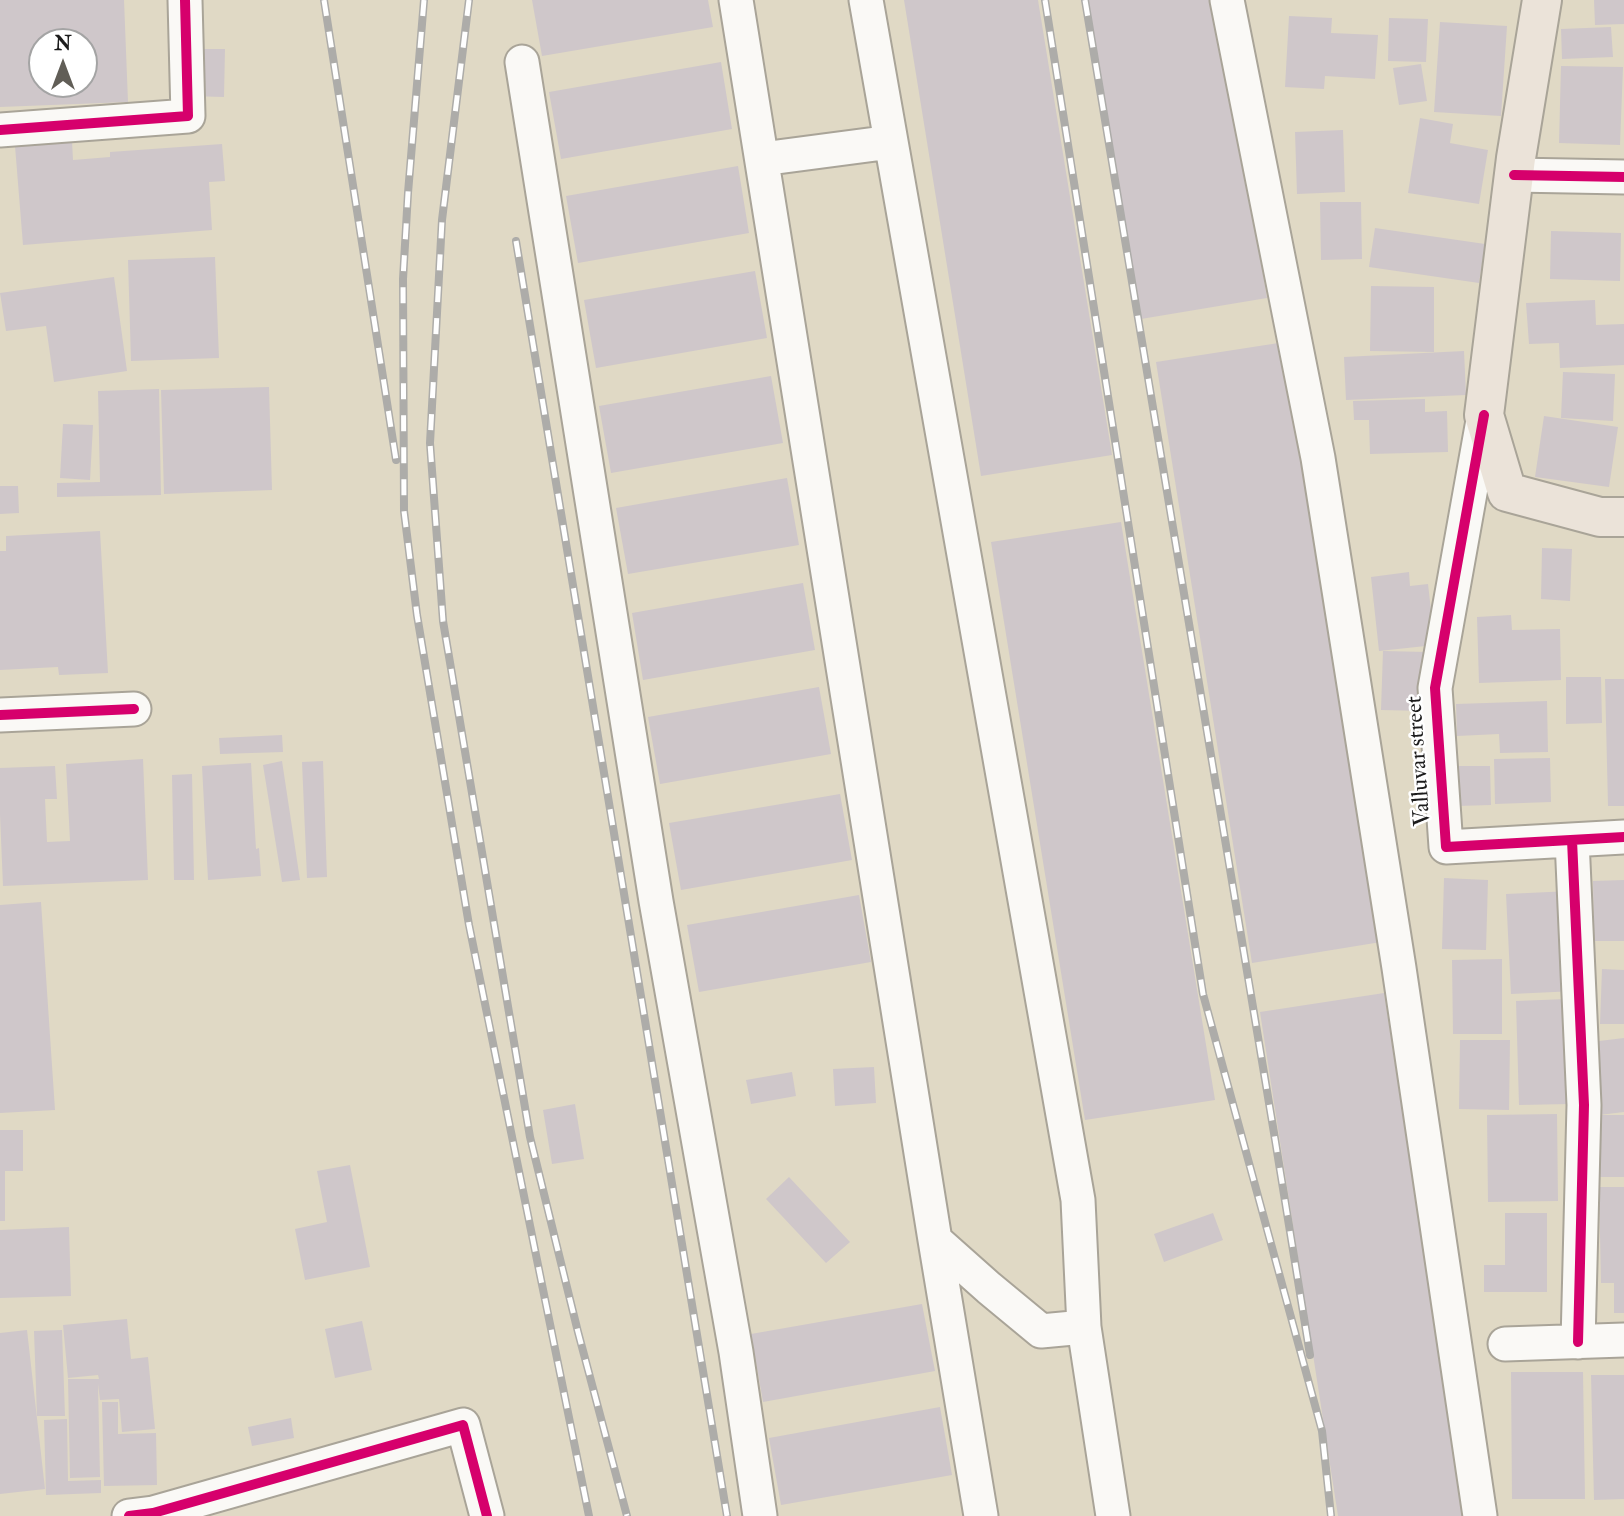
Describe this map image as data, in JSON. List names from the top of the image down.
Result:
{
  "streets": {
    "street": ["Valluvar street"]
  },
  "north": "top"
}
